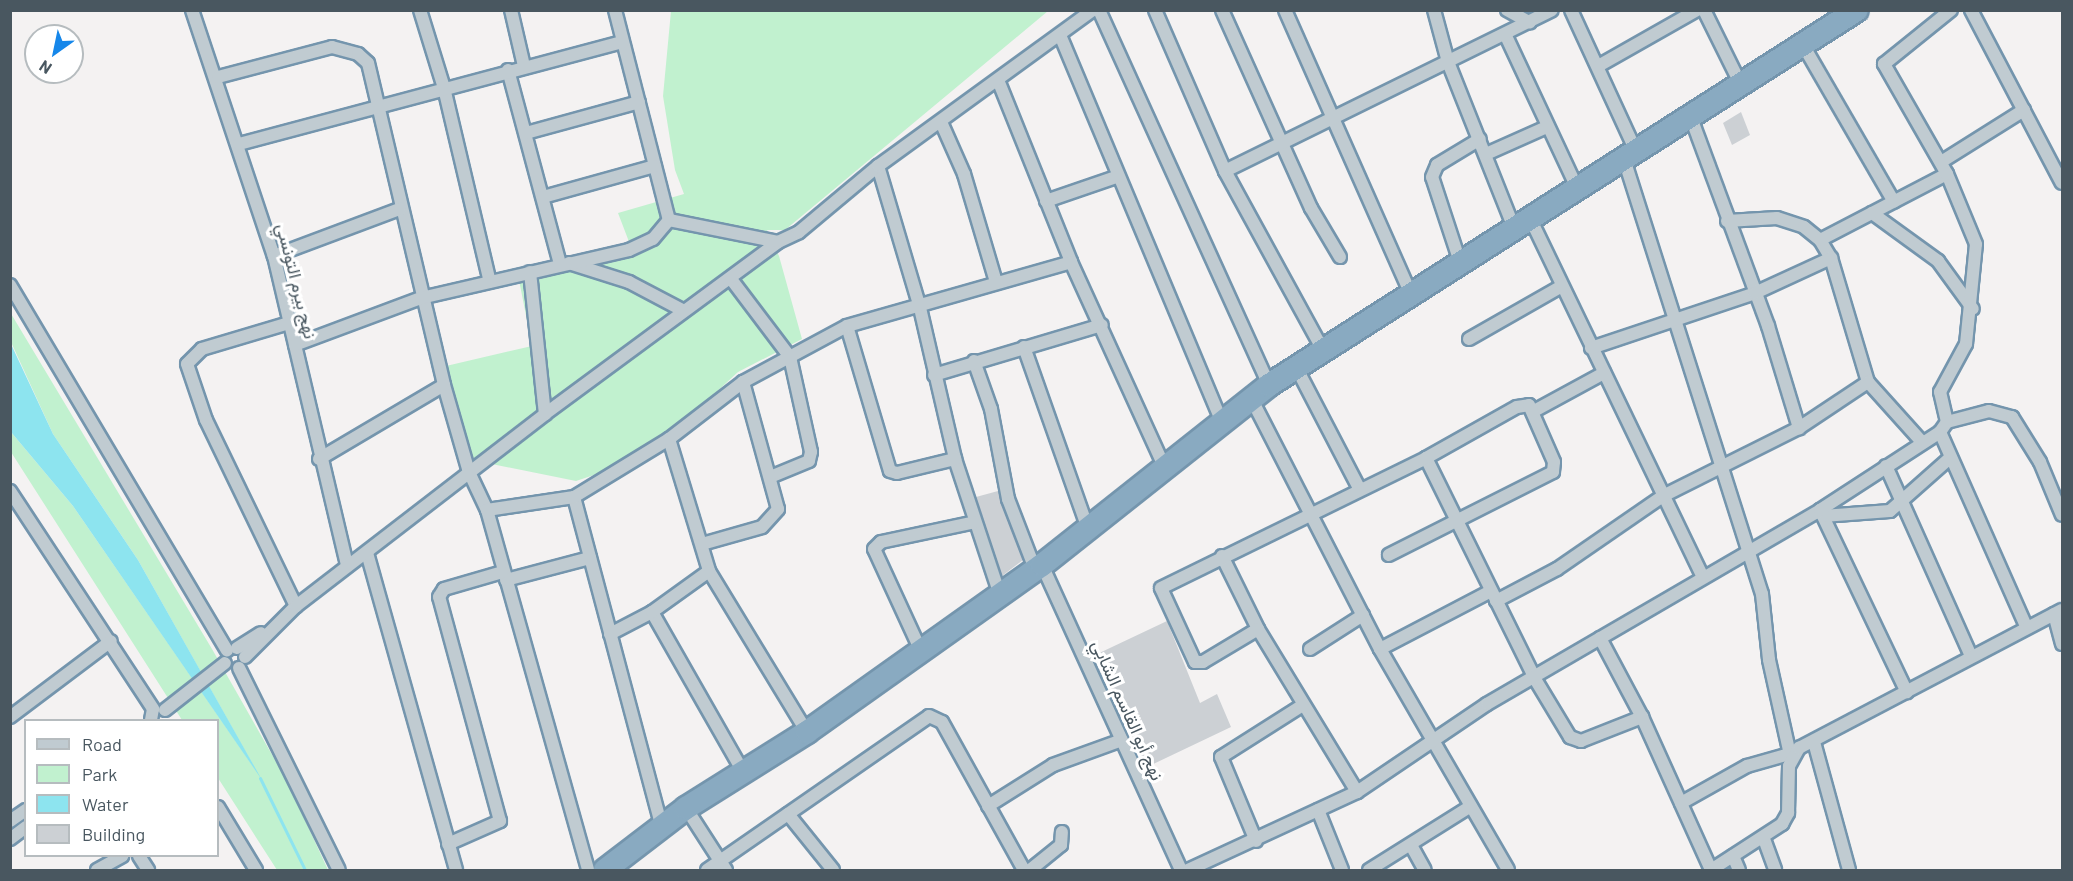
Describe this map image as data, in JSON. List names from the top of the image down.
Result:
{
  "streets": {
    "street": ["نهج بيرم التونسي", "نهج أبو القاسم الشابي"]
  },
  "legend": [
    "Road",
    "Park",
    "Water",
    "Building"
  ],
  "north": "bottom left"
}
